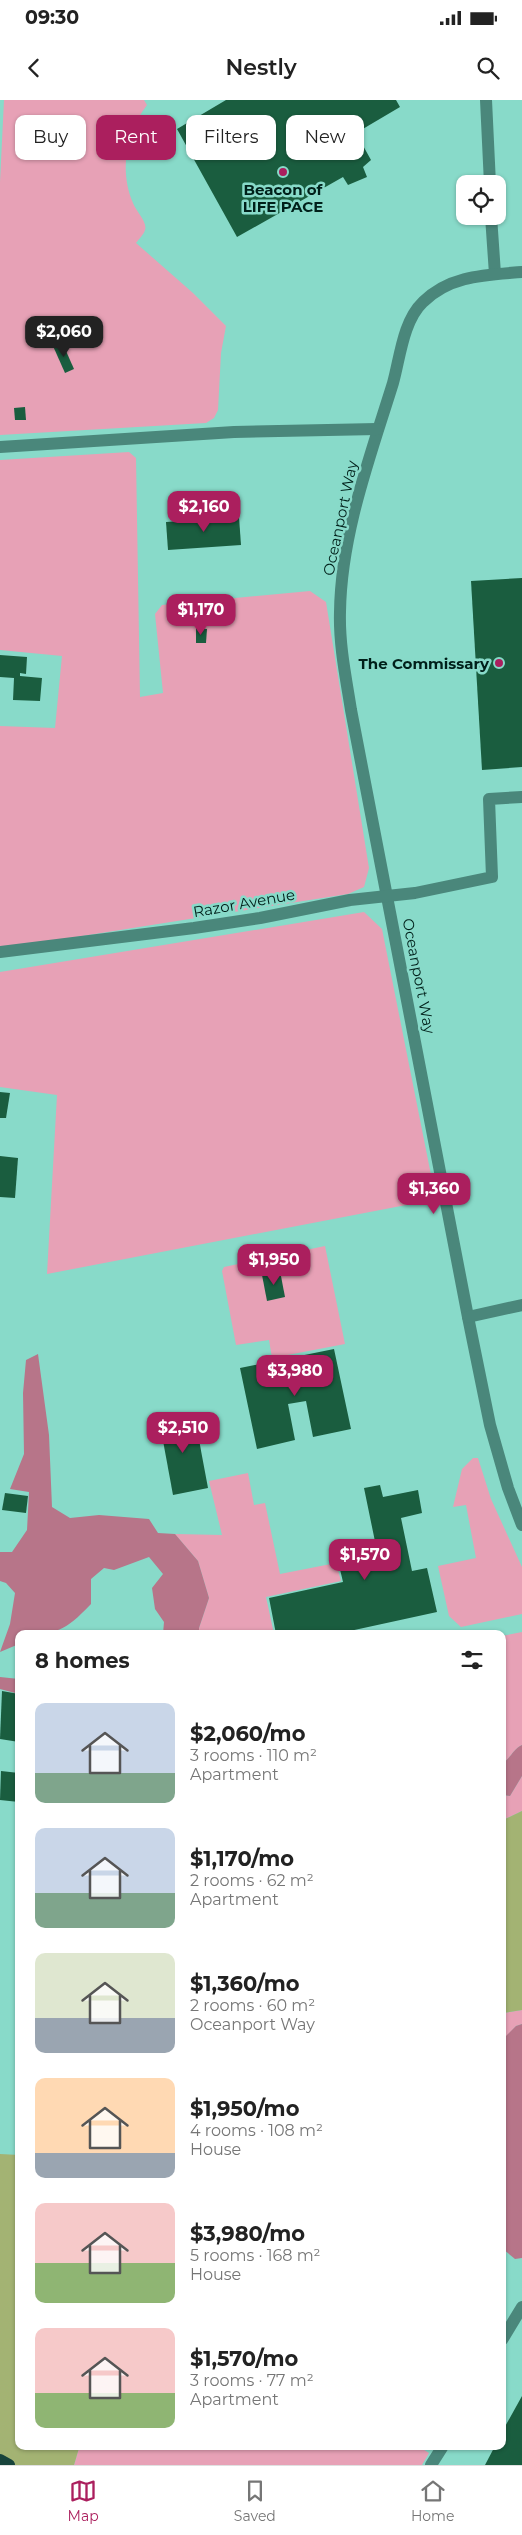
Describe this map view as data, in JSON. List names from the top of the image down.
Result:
{
  "streets": {
    "street": ["Oceanport Way", "Razor Avenue"]
  },
  "crossings": [
    ["Oceanport Way", "Razor Avenue"]
  ],
  "places": ["Beacon of LIFE PACE", "The Commissary"],
  "page": {
    "status": "09:30",
    "header": "Nestly",
    "chip": [
      "Buy",
      "Rent",
      "Filters",
      "New"
    ],
    "price": [
      "$2,060",
      "$2,160",
      "$1,170",
      "$1,360",
      "$1,950",
      "$3,980",
      "$2,510",
      "$1,570"
    ],
    "heading": "8 homes",
    "list": [
      {
        "name": "$2,060/mo",
        "note": "3 rooms · 110 m² · Apartment"
      },
      {
        "name": "$1,170/mo",
        "note": "2 rooms · 62 m² · Apartment"
      },
      {
        "name": "$1,360/mo",
        "note": "2 rooms · 60 m² · Oceanport Way"
      },
      {
        "name": "$1,950/mo",
        "note": "4 rooms · 108 m² · House"
      },
      {
        "name": "$3,980/mo",
        "note": "5 rooms · 168 m² · House"
      },
      {
        "name": "$1,570/mo",
        "note": "3 rooms · 77 m² · Apartment"
      }
    ],
    "tabs": ["Map", "Saved", "Home"]
  }
}
